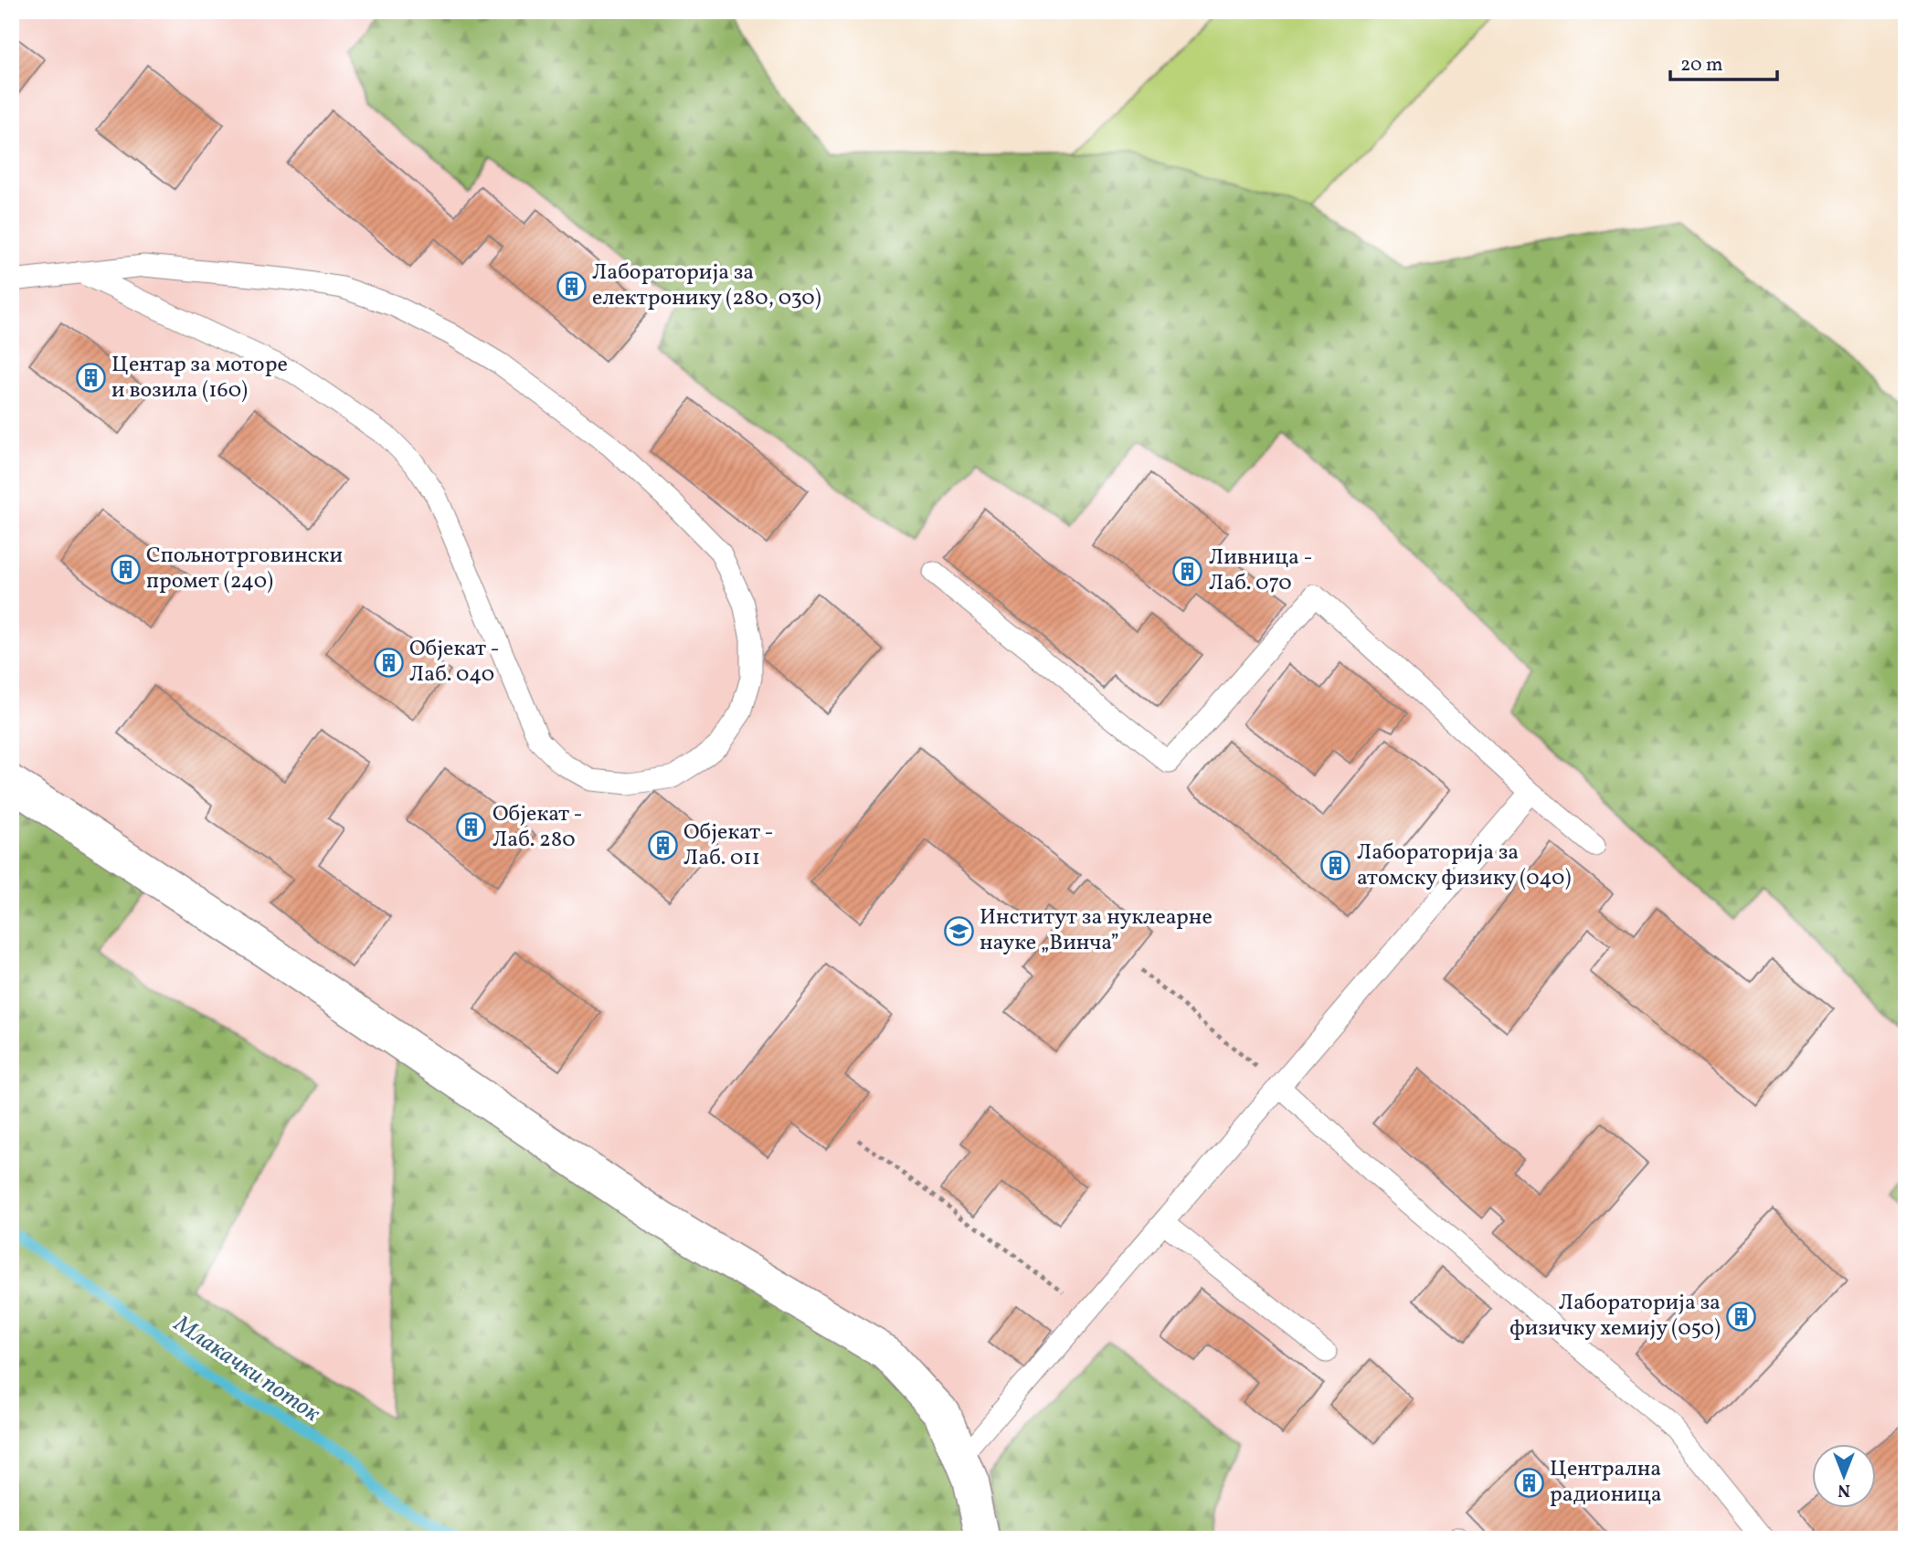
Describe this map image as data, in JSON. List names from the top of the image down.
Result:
{
  "water": ["Млакачки поток"],
  "places": {
    "building": [
      "Лабораторија за електронику (280, 030)",
      "Центар за моторе и возила (160)",
      "Спољнотрговински промет (240)",
      "Ливница - Лаб. 070",
      "Објекат - Лаб. 040",
      "Објекат - Лаб. 280",
      "Објекат - Лаб. 011",
      "Лабораторија за атомску физику (040)",
      "Лабораторија за физичку хемију (050)",
      "Централна радионица"
    ],
    "school or university": ["Институт за нуклеарне науке „Винча”"]
  },
  "scale_bar": "20 m",
  "north": "bottom"
}
